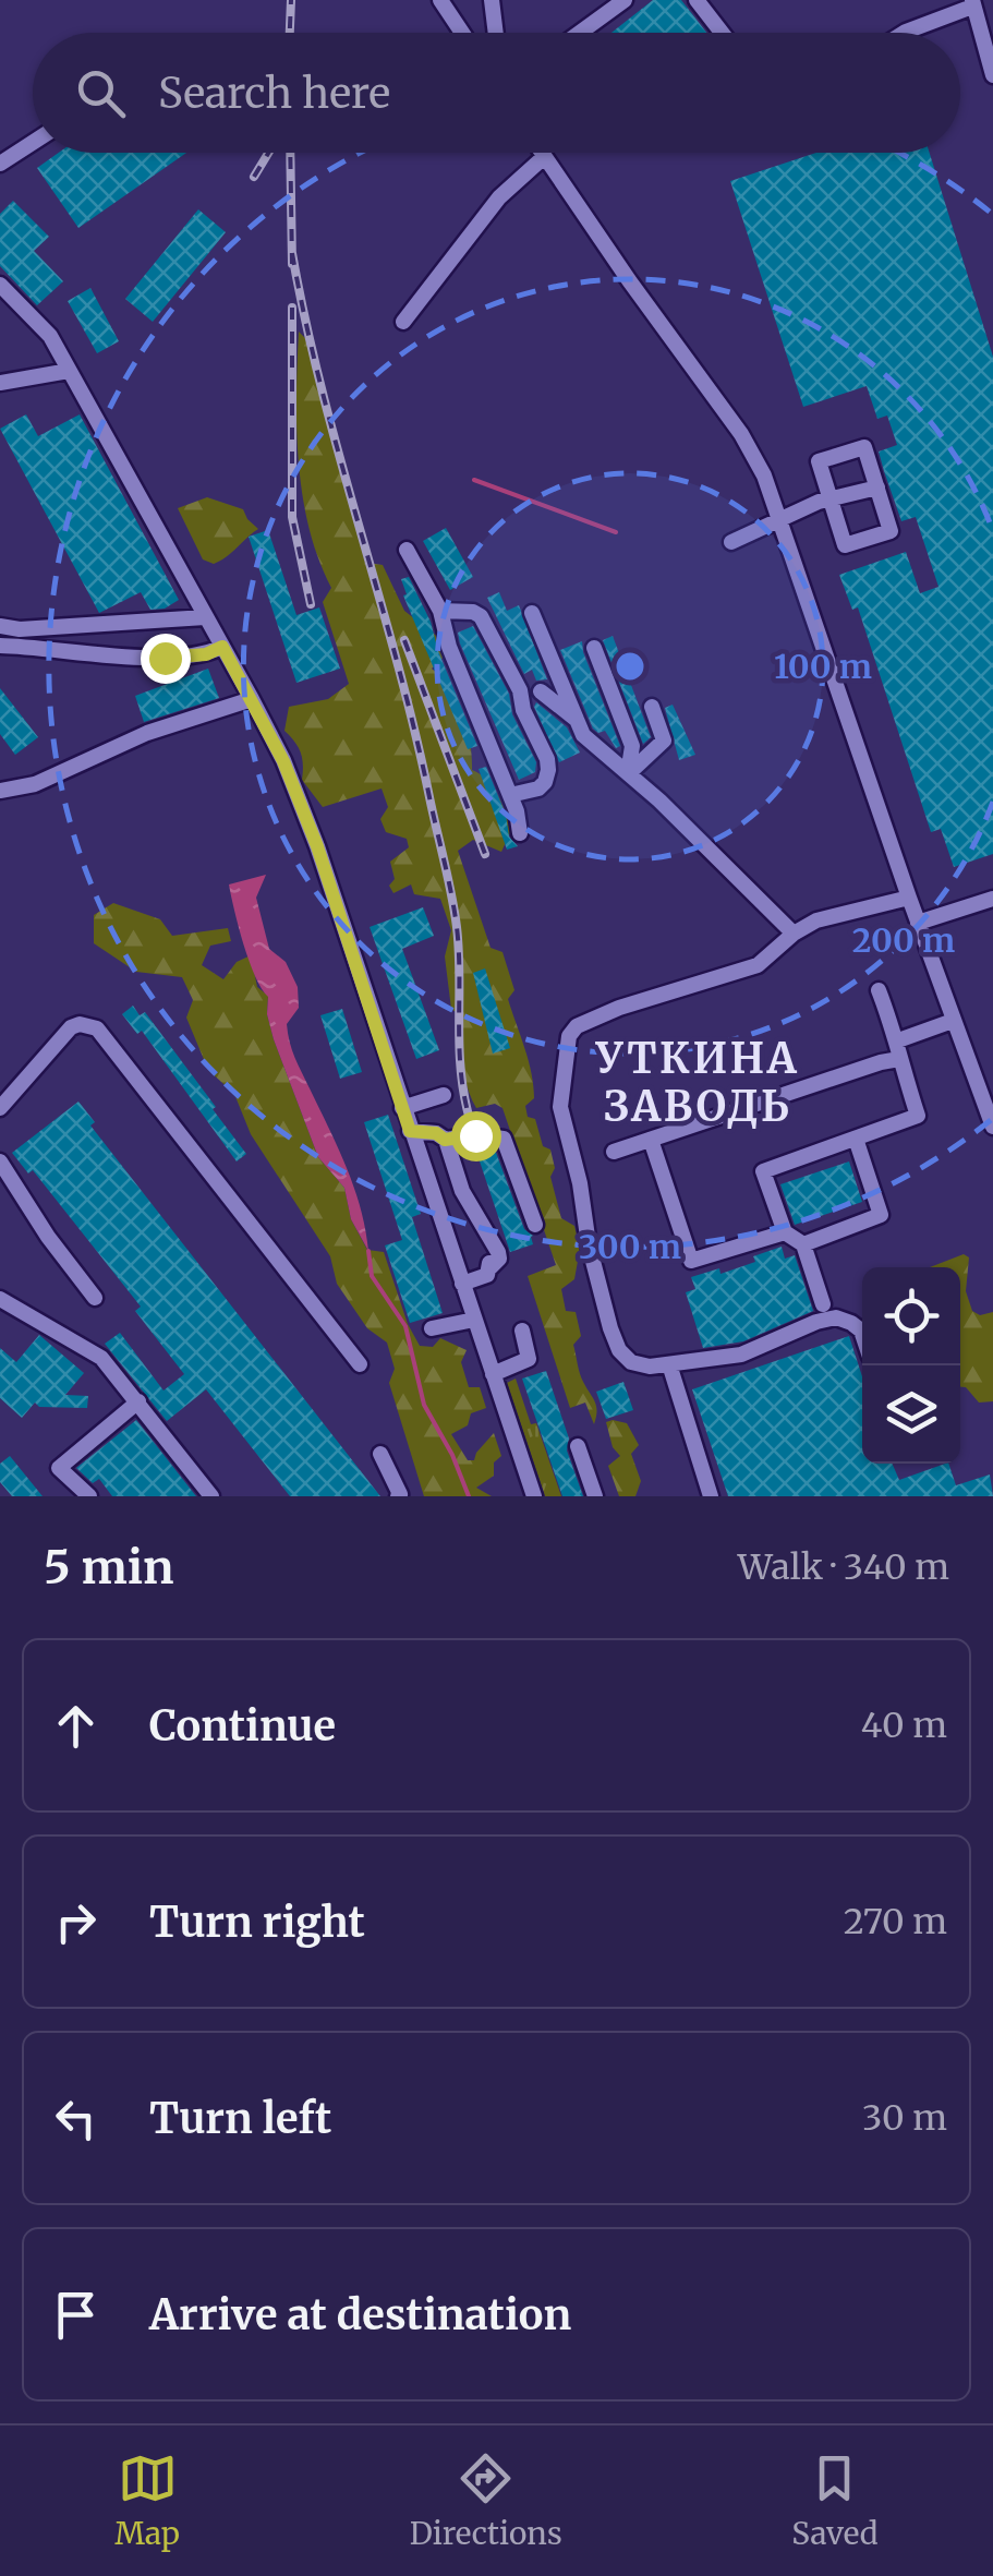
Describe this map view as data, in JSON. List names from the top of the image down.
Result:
{
  "districts": ["УТКИНА ЗАВОДЬ"],
  "page": {
    "search": "Search here",
    "heading": ["5 min", "Walk · 340 m"],
    "list": [
      ["Continue", "40 m"],
      ["Turn right", "270 m"],
      ["Turn left", "30 m"],
      "Arrive at destination"
    ],
    "nav": ["Map", "Directions", "Saved"]
  },
  "rings": ["100 m", "200 m", "300 m"]
}
